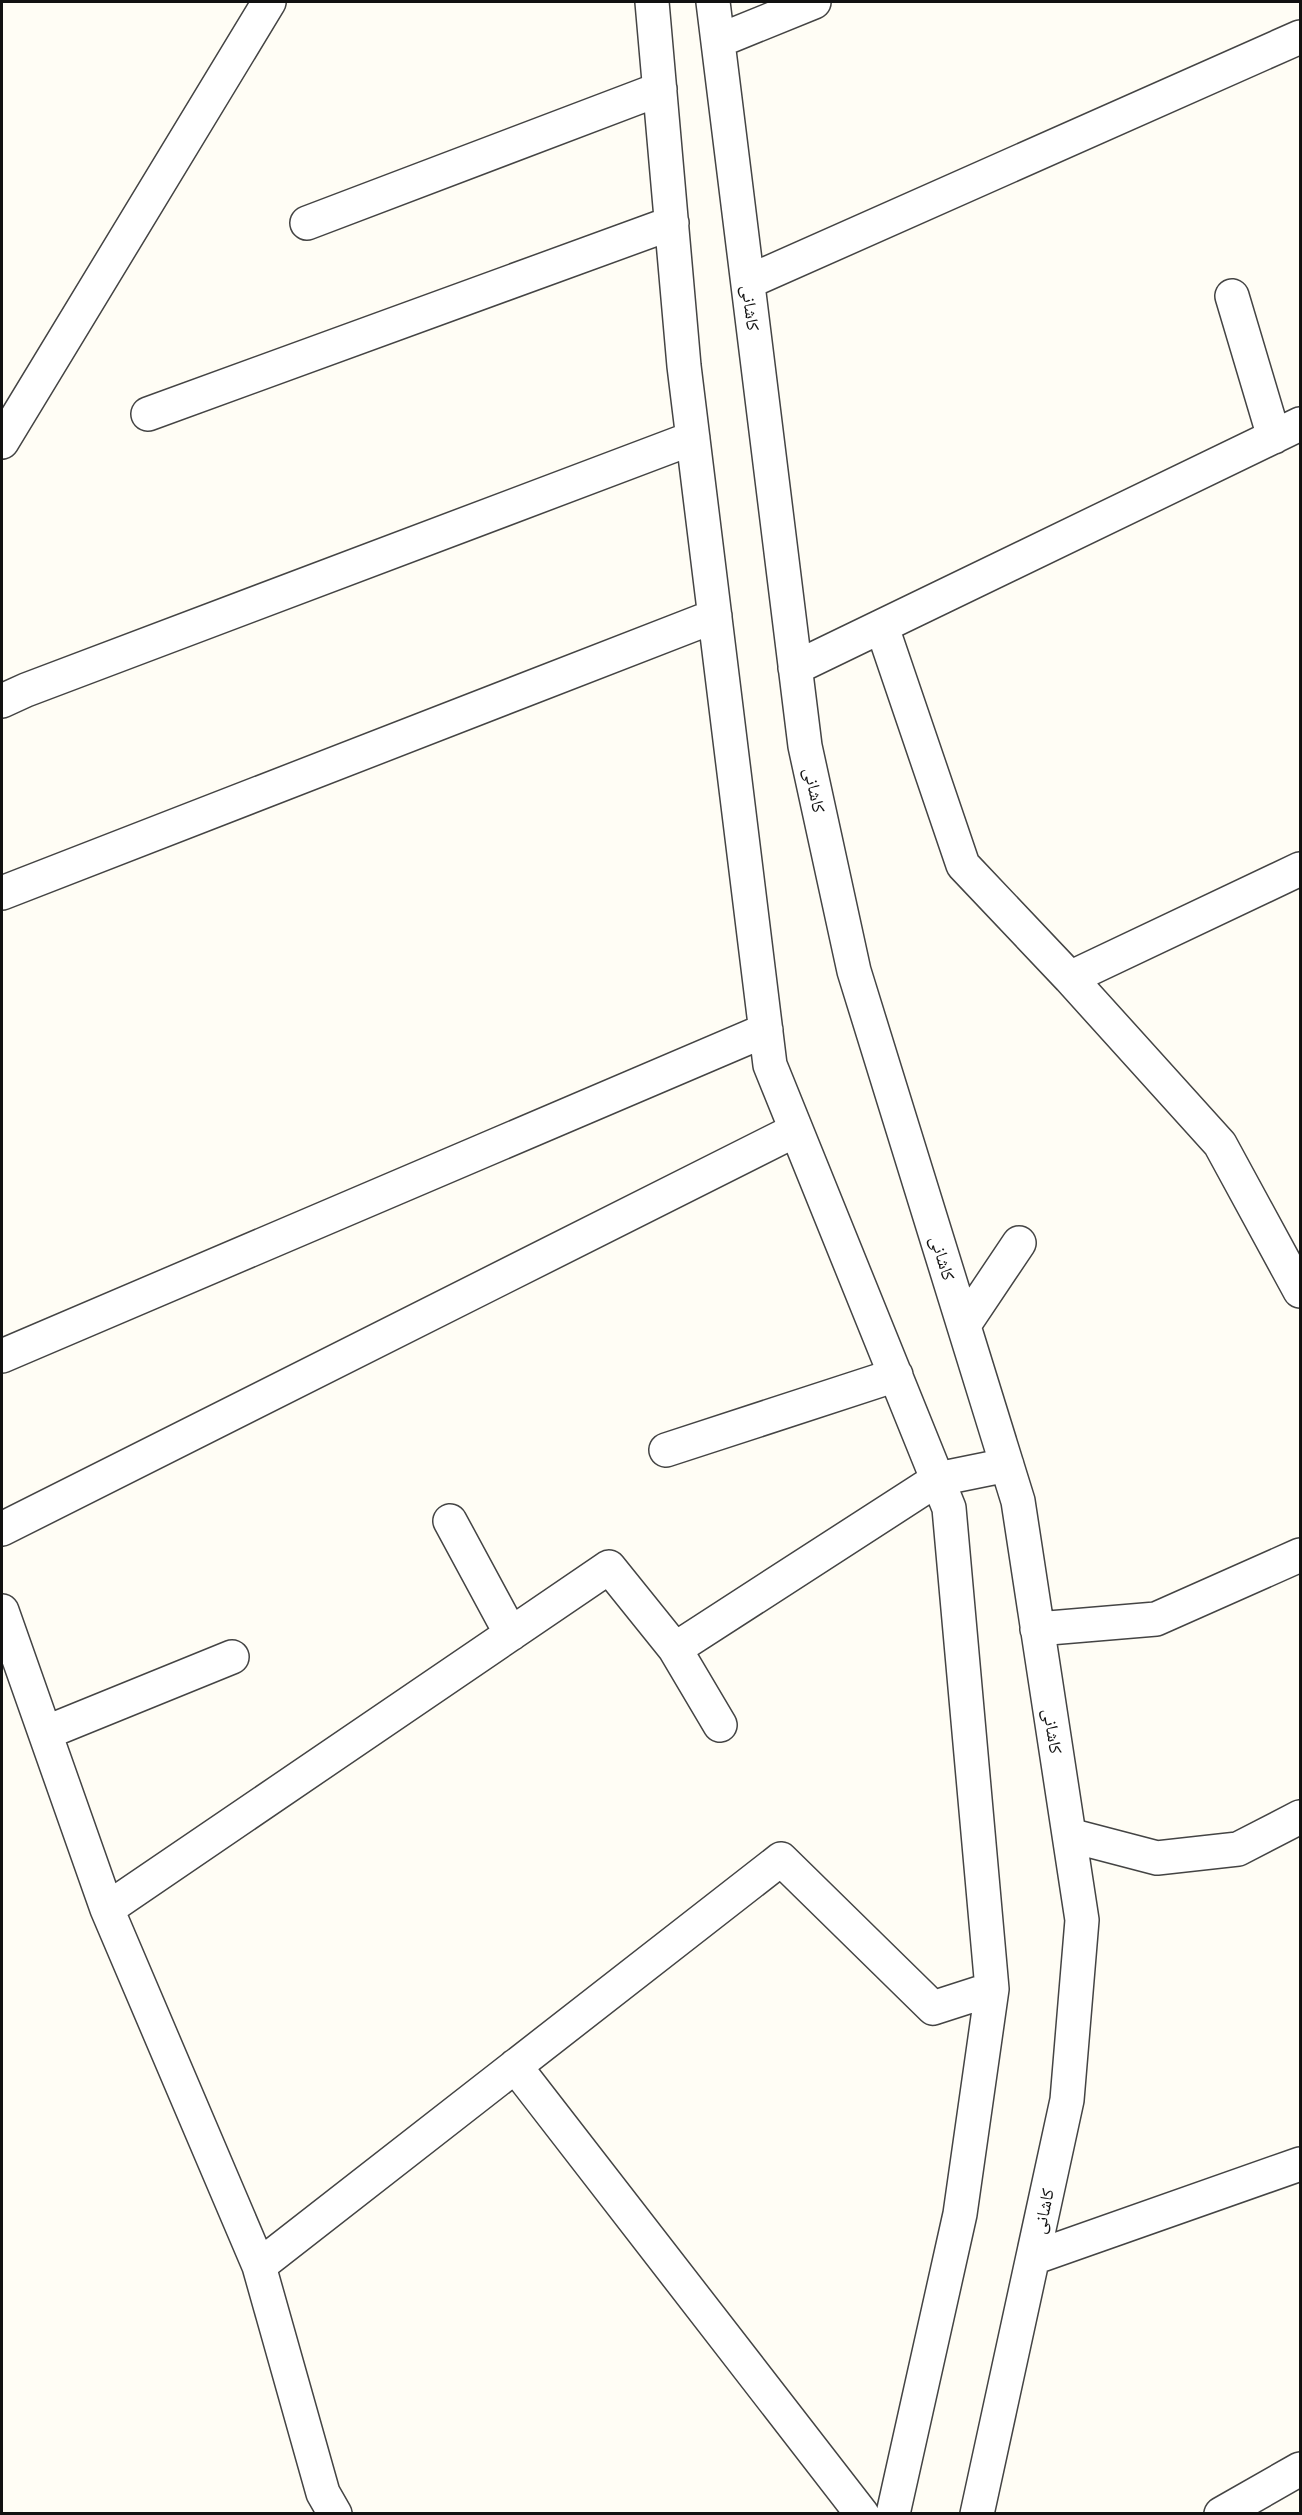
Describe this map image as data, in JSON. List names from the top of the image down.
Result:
{
  "streets": {
    "street": ["کاشانی"]
  }
}
